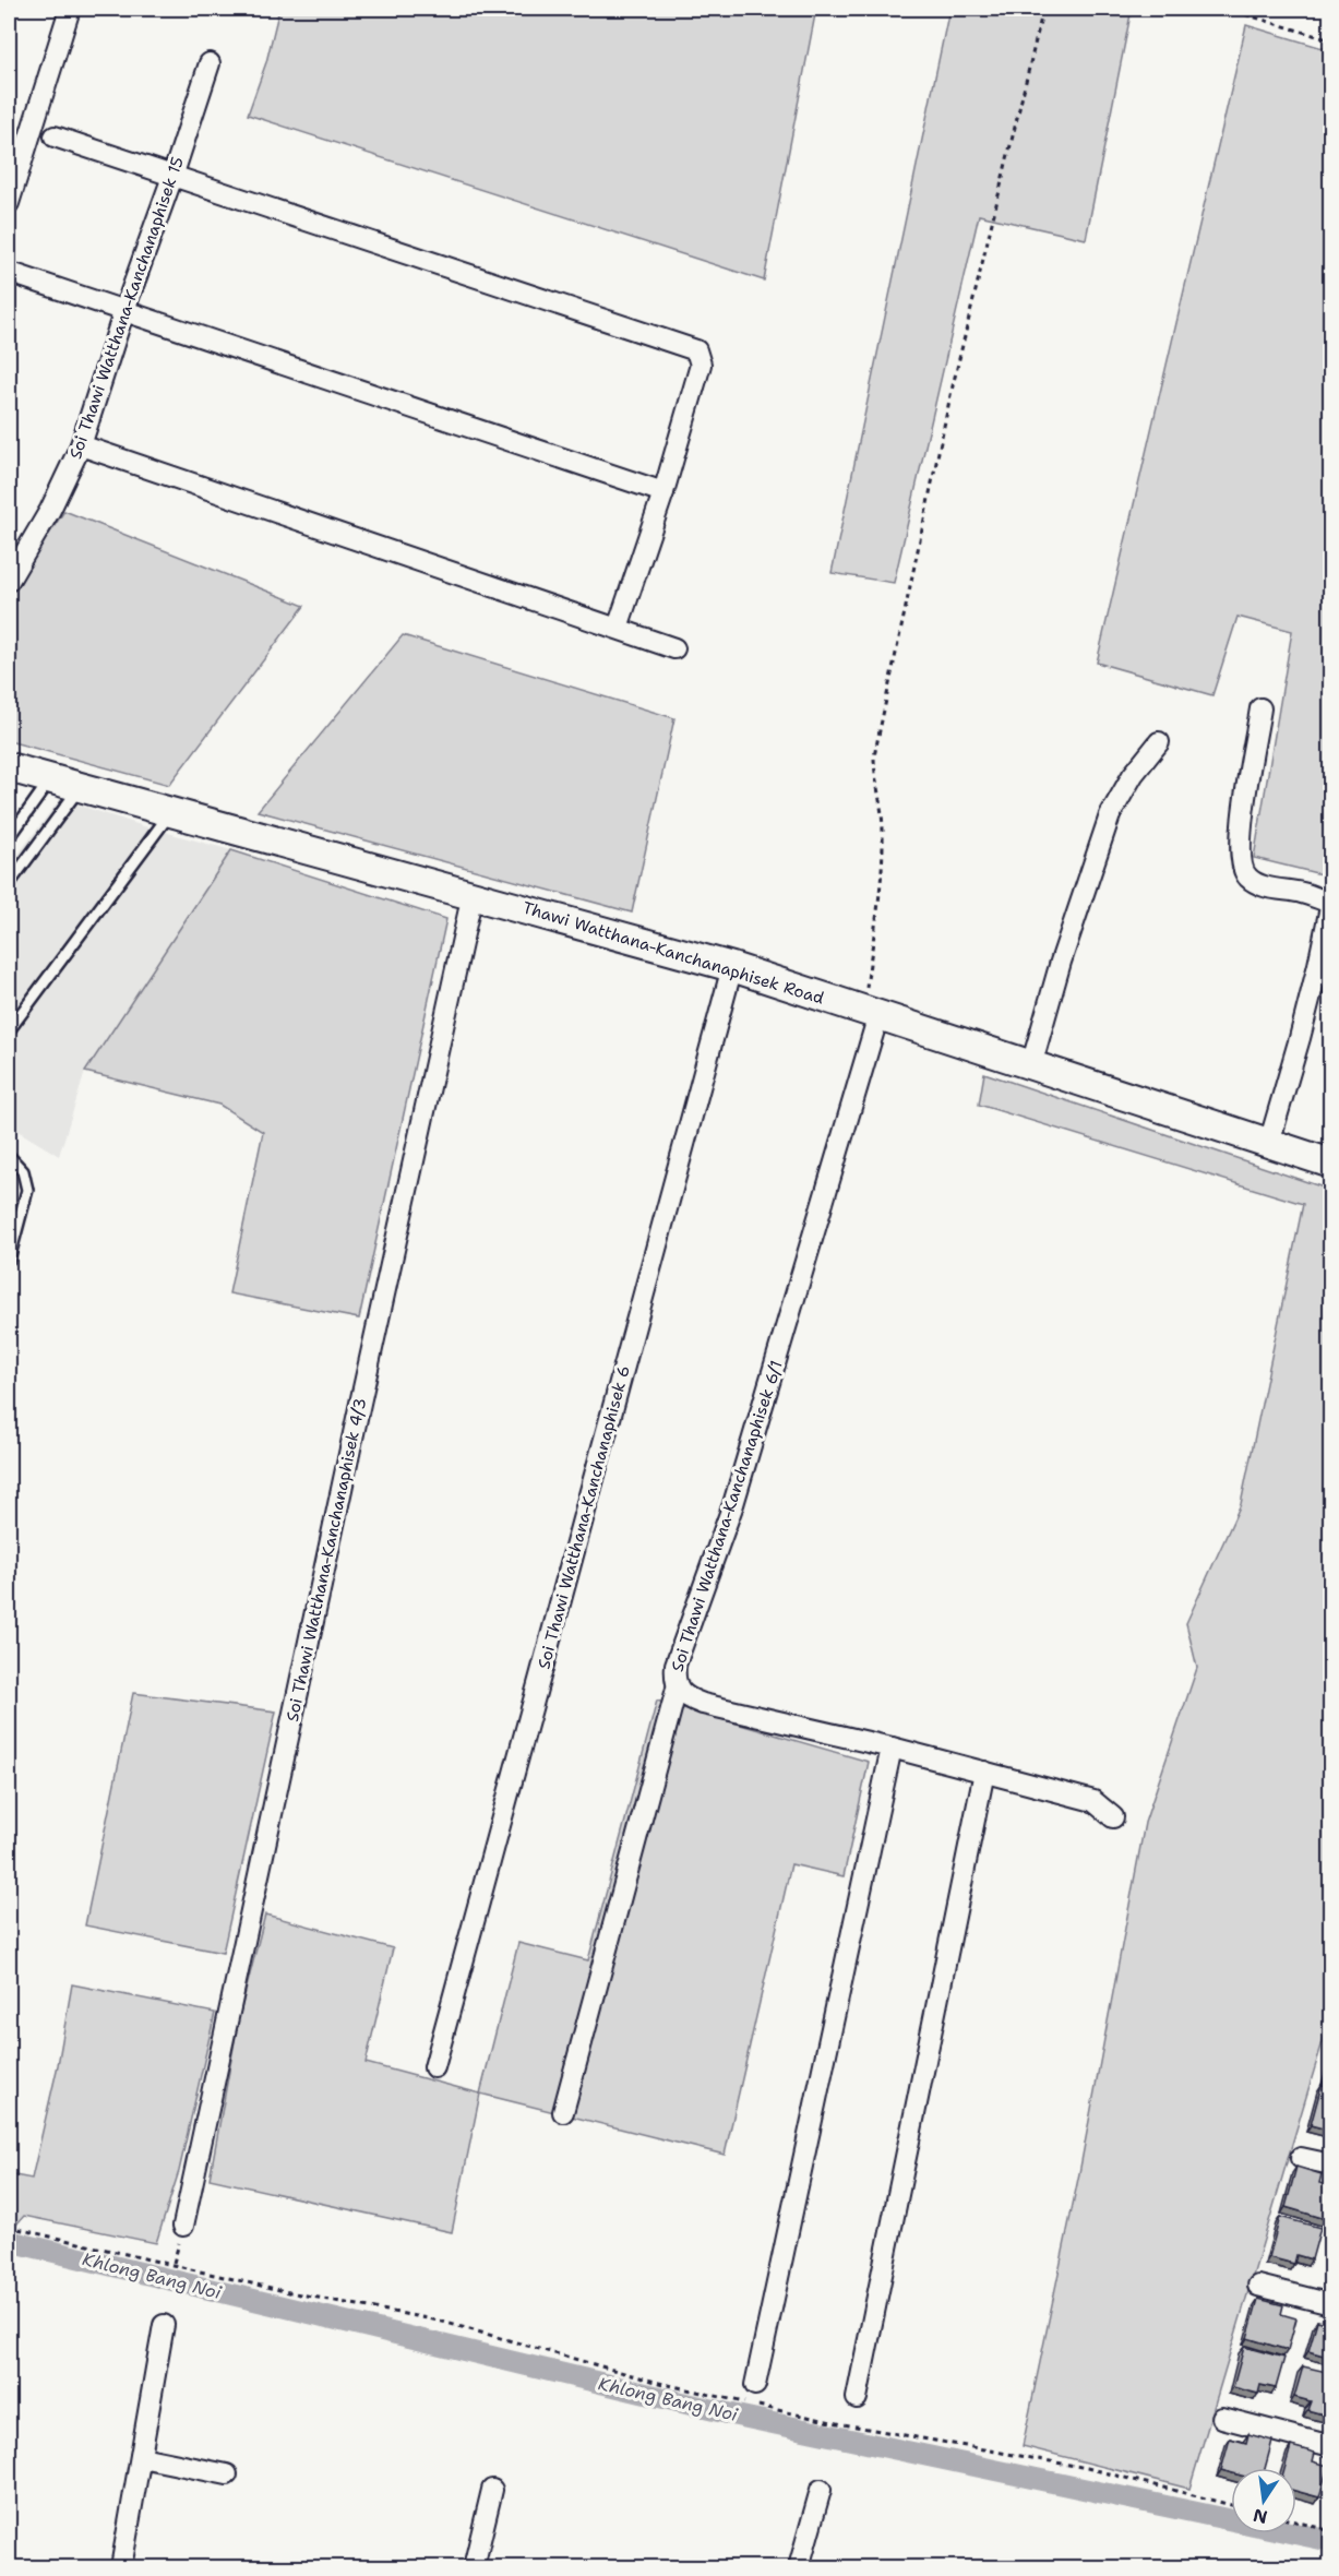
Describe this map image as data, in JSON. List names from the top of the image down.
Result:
{
  "streets": {
    "street": [
      "Soi Thawi Watthana-Kanchanaphisek 15",
      "Thawi Watthana-Kanchanaphisek Road",
      "Soi Thawi Watthana-Kanchanaphisek 6/1",
      "Soi Thawi Watthana-Kanchanaphisek 6",
      "Soi Thawi Watthana-Kanchanaphisek 4/3"
    ]
  },
  "crossings": [
    ["Thawi Watthana-Kanchanaphisek Road", "Soi Thawi Watthana-Kanchanaphisek 6/1"],
    ["Thawi Watthana-Kanchanaphisek Road", "Soi Thawi Watthana-Kanchanaphisek 6"],
    ["Thawi Watthana-Kanchanaphisek Road", "Soi Thawi Watthana-Kanchanaphisek 4/3"]
  ],
  "water": ["Khlong Bang Noi"],
  "north": "bottom"
}
